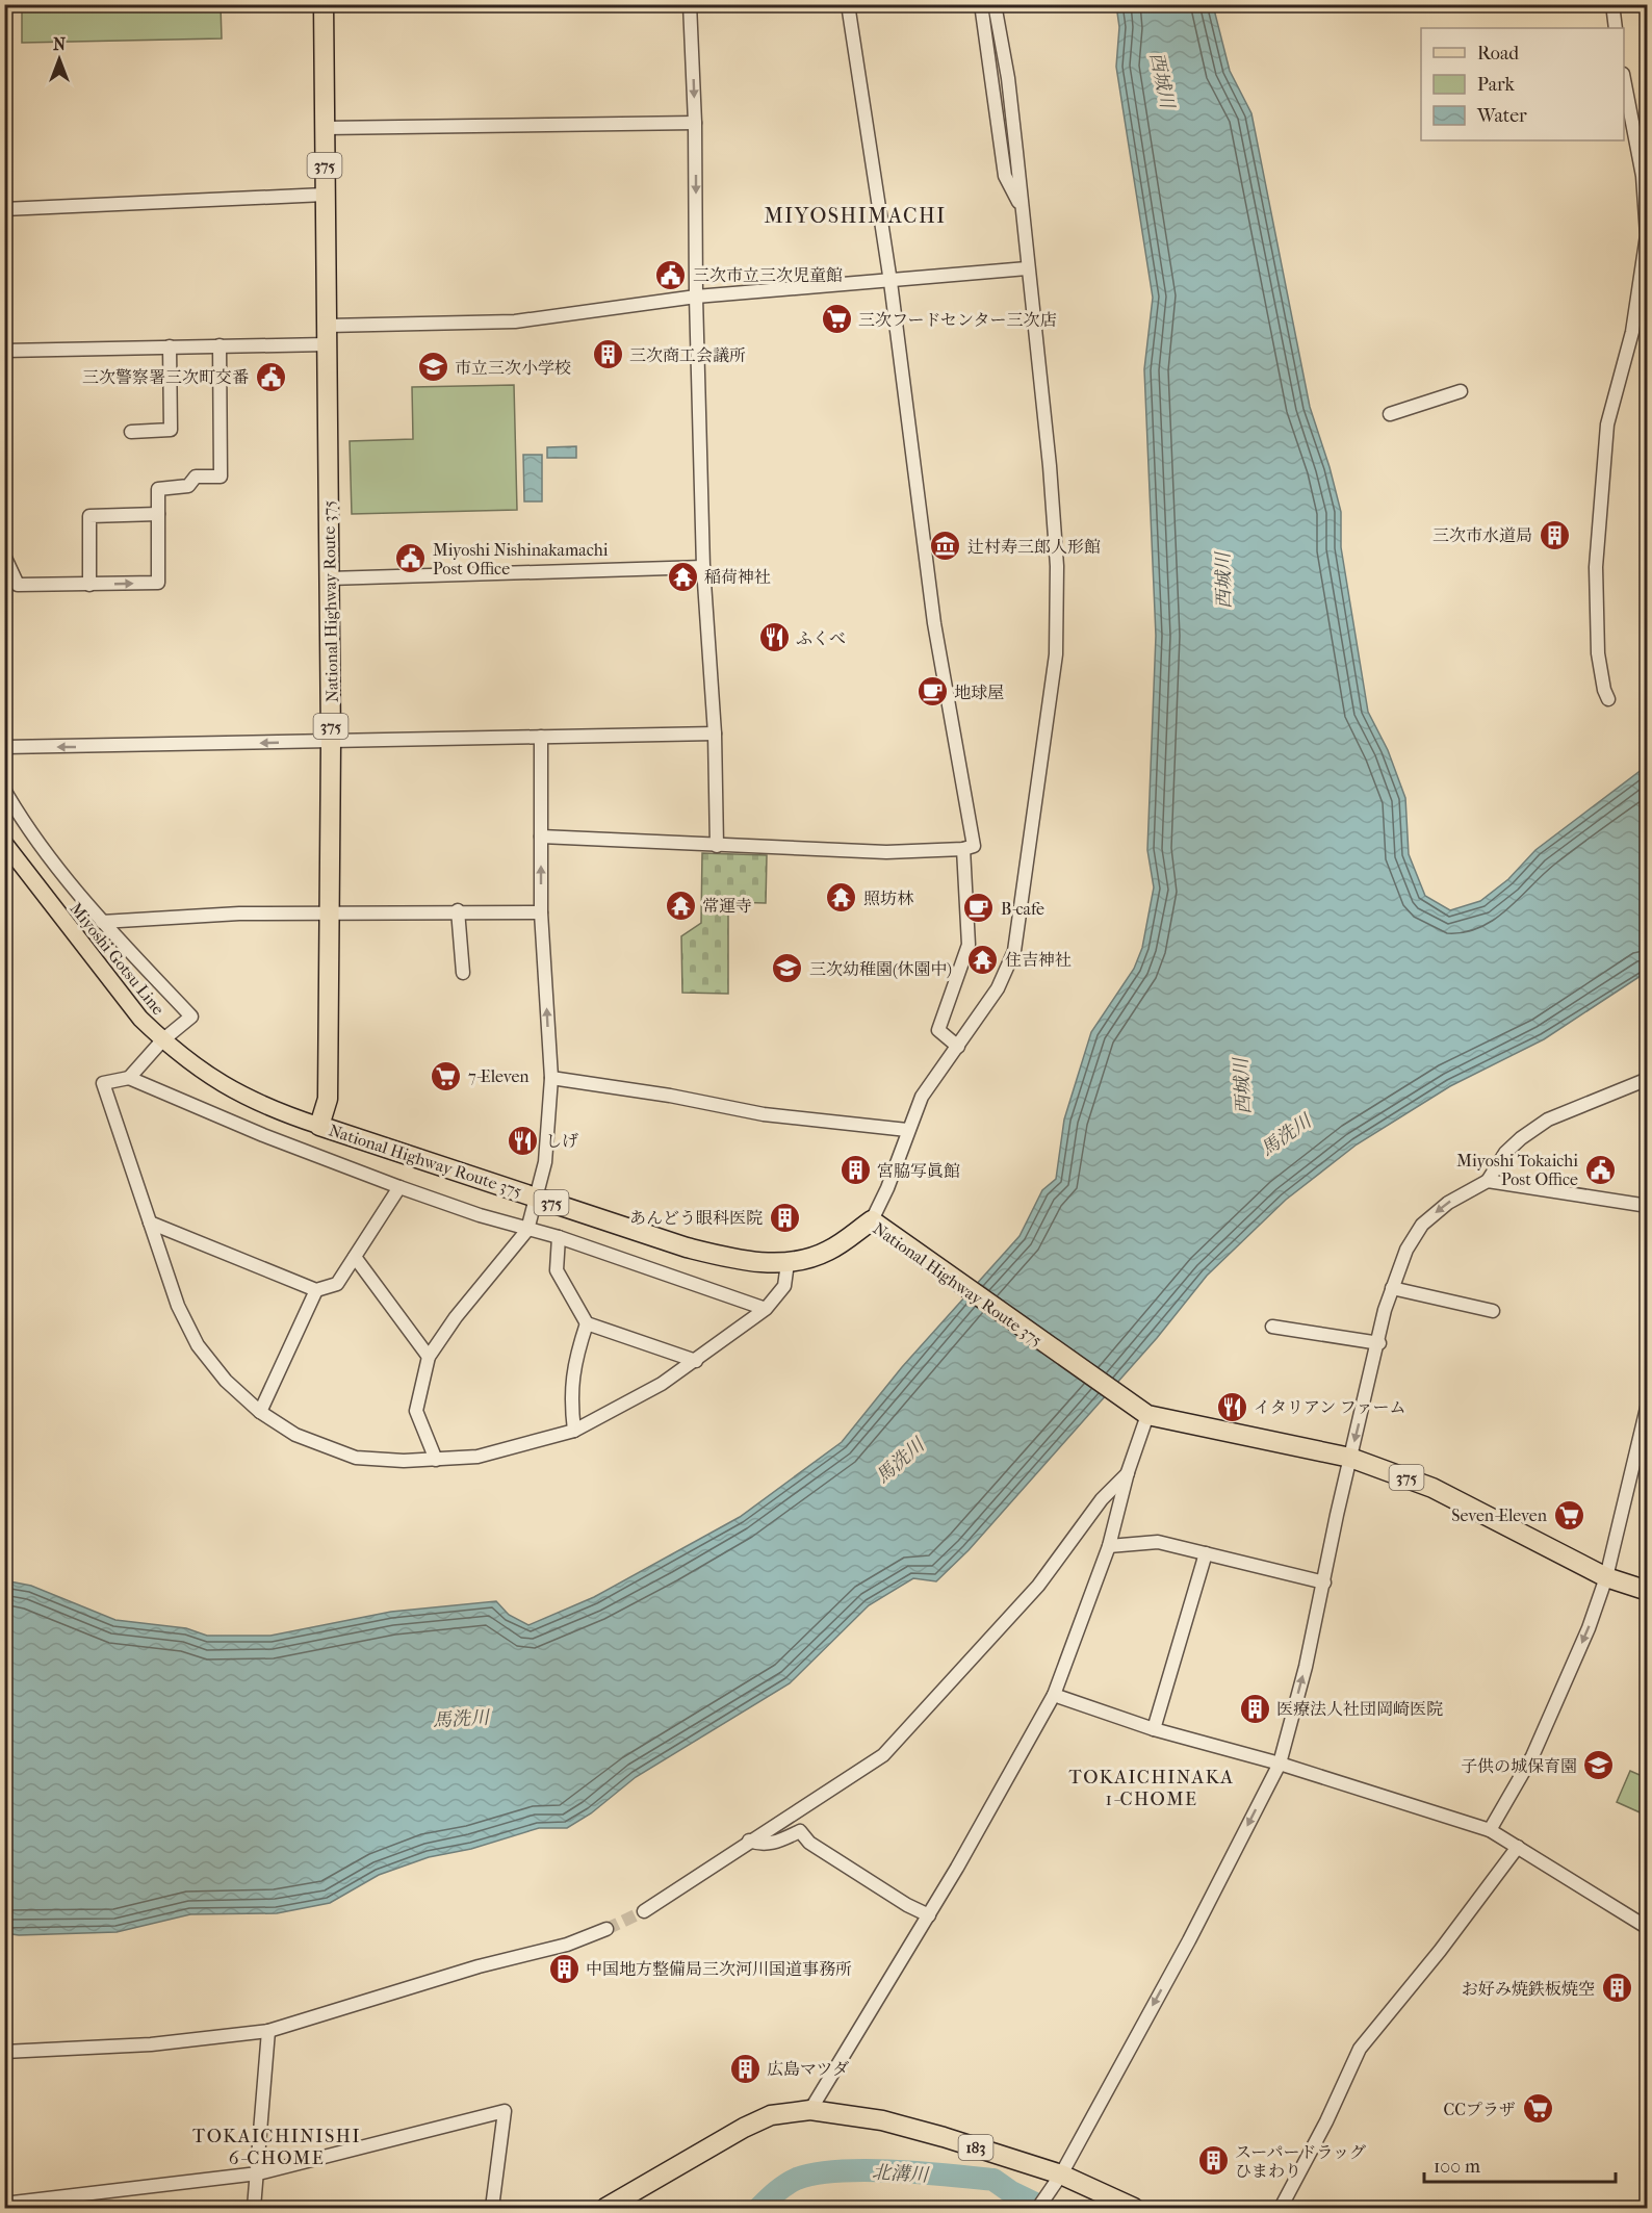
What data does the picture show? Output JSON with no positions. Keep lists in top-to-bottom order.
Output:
{
  "streets": {
    "highway": ["375", "National Highway Route 375", "183"],
    "main road": ["Miyoshi Gotsu Line"]
  },
  "crossings": [
    ["National Highway Route 375", "Miyoshi Gotsu Line"]
  ],
  "districts": ["MIYOSHIMACHI", "TOKAICHINAKA 1-CHOME", "TOKAICHINISHI 6-CHOME"],
  "water": ["西城川", "馬洗川", "北溝川"],
  "places": {
    "public building": [
      "三次市立三次児童館",
      "三次警察署三次町交番",
      "Miyoshi Nishinakamachi Post Office",
      "Miyoshi Tokaichi Post Office"
    ],
    "supermarket": [
      "三次フードセンター三次店",
      "7-Eleven",
      "Seven-Eleven",
      "CCプラザ"
    ],
    "building": [
      "三次商工会議所",
      "三次市水道局",
      "宮脇写眞館",
      "あんどう眼科医院",
      "医療法人社団岡崎医院",
      "中国地方整備局三次河川国道事務所",
      "お好み焼鉄板焼空",
      "広島マツダ",
      "スーパードラッグ ひまわり"
    ],
    "school or university": ["市立三次小学校", "三次幼稚園(休園中)", "子供の城保育園"],
    "museum": ["辻村寿三郎人形館"],
    "temple": [
      "稲荷神社",
      "照坊林",
      "常運寺",
      "住吉神社"
    ],
    "restaurant": ["ふくべ", "しげ", "イタリアン ファーム"],
    "cafe": ["地球屋", "B-cafe"]
  },
  "legend": ["Road", "Park", "Water"],
  "scale_bar": "100 m",
  "north": "top"
}
